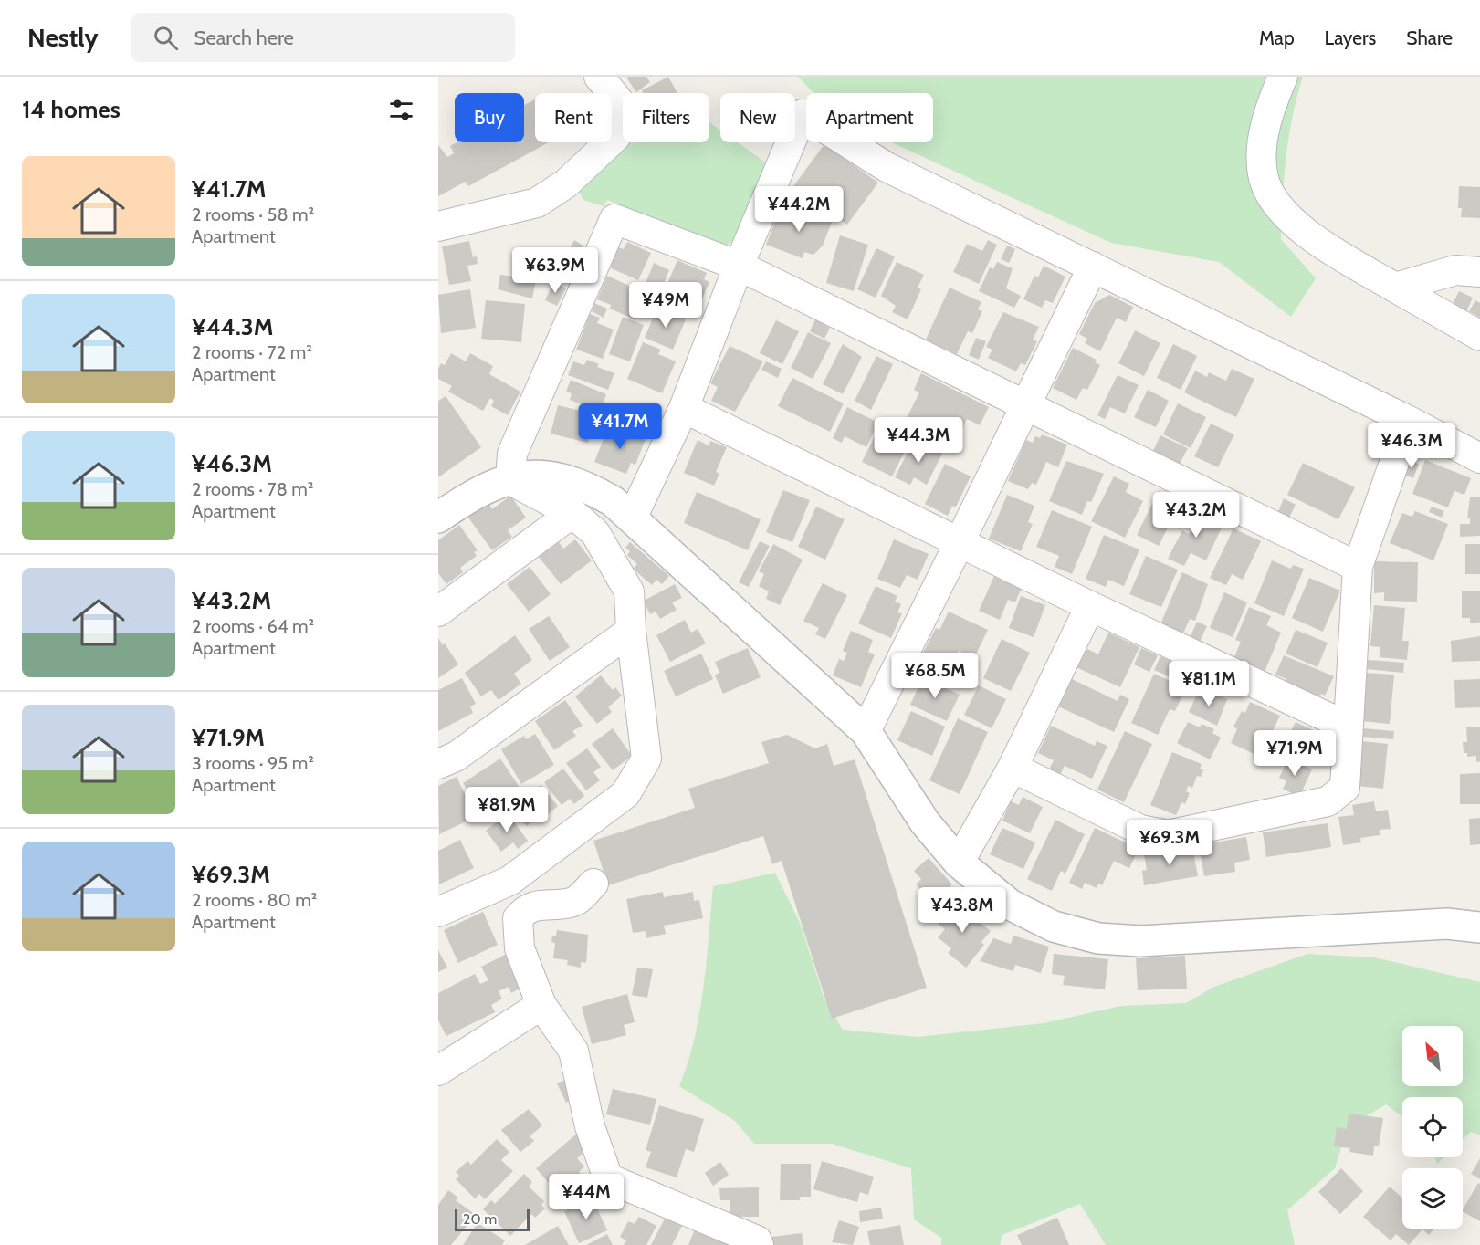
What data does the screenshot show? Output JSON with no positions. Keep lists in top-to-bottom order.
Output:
{
  "scale_bar": "20 m",
  "north": "top left",
  "page": {
    "header": "Nestly",
    "search": "Search here",
    "nav": ["Map", "Layers", "Share"],
    "heading": "14 homes",
    "chip": [
      "Buy",
      "Rent",
      "Filters",
      "New",
      "Apartment"
    ],
    "list": [
      {
        "name": "¥41.7M",
        "note": "2 rooms · 58 m² · Apartment"
      },
      {
        "name": "¥44.3M",
        "note": "2 rooms · 72 m² · Apartment"
      },
      {
        "name": "¥46.3M",
        "note": "2 rooms · 78 m² · Apartment"
      },
      {
        "name": "¥43.2M",
        "note": "2 rooms · 64 m² · Apartment"
      },
      {
        "name": "¥71.9M",
        "note": "3 rooms · 95 m² · Apartment"
      },
      {
        "name": "¥69.3M",
        "note": "2 rooms · 80 m² · Apartment"
      }
    ],
    "price": [
      "¥44.2M",
      "¥63.9M",
      "¥49M",
      "¥41.7M",
      "¥44.3M",
      "¥46.3M",
      "¥43.2M",
      "¥68.5M",
      "¥81.1M",
      "¥71.9M",
      "¥81.9M",
      "¥69.3M",
      "¥43.8M",
      "¥44M"
    ],
    "scale": "20 m"
  }
}
